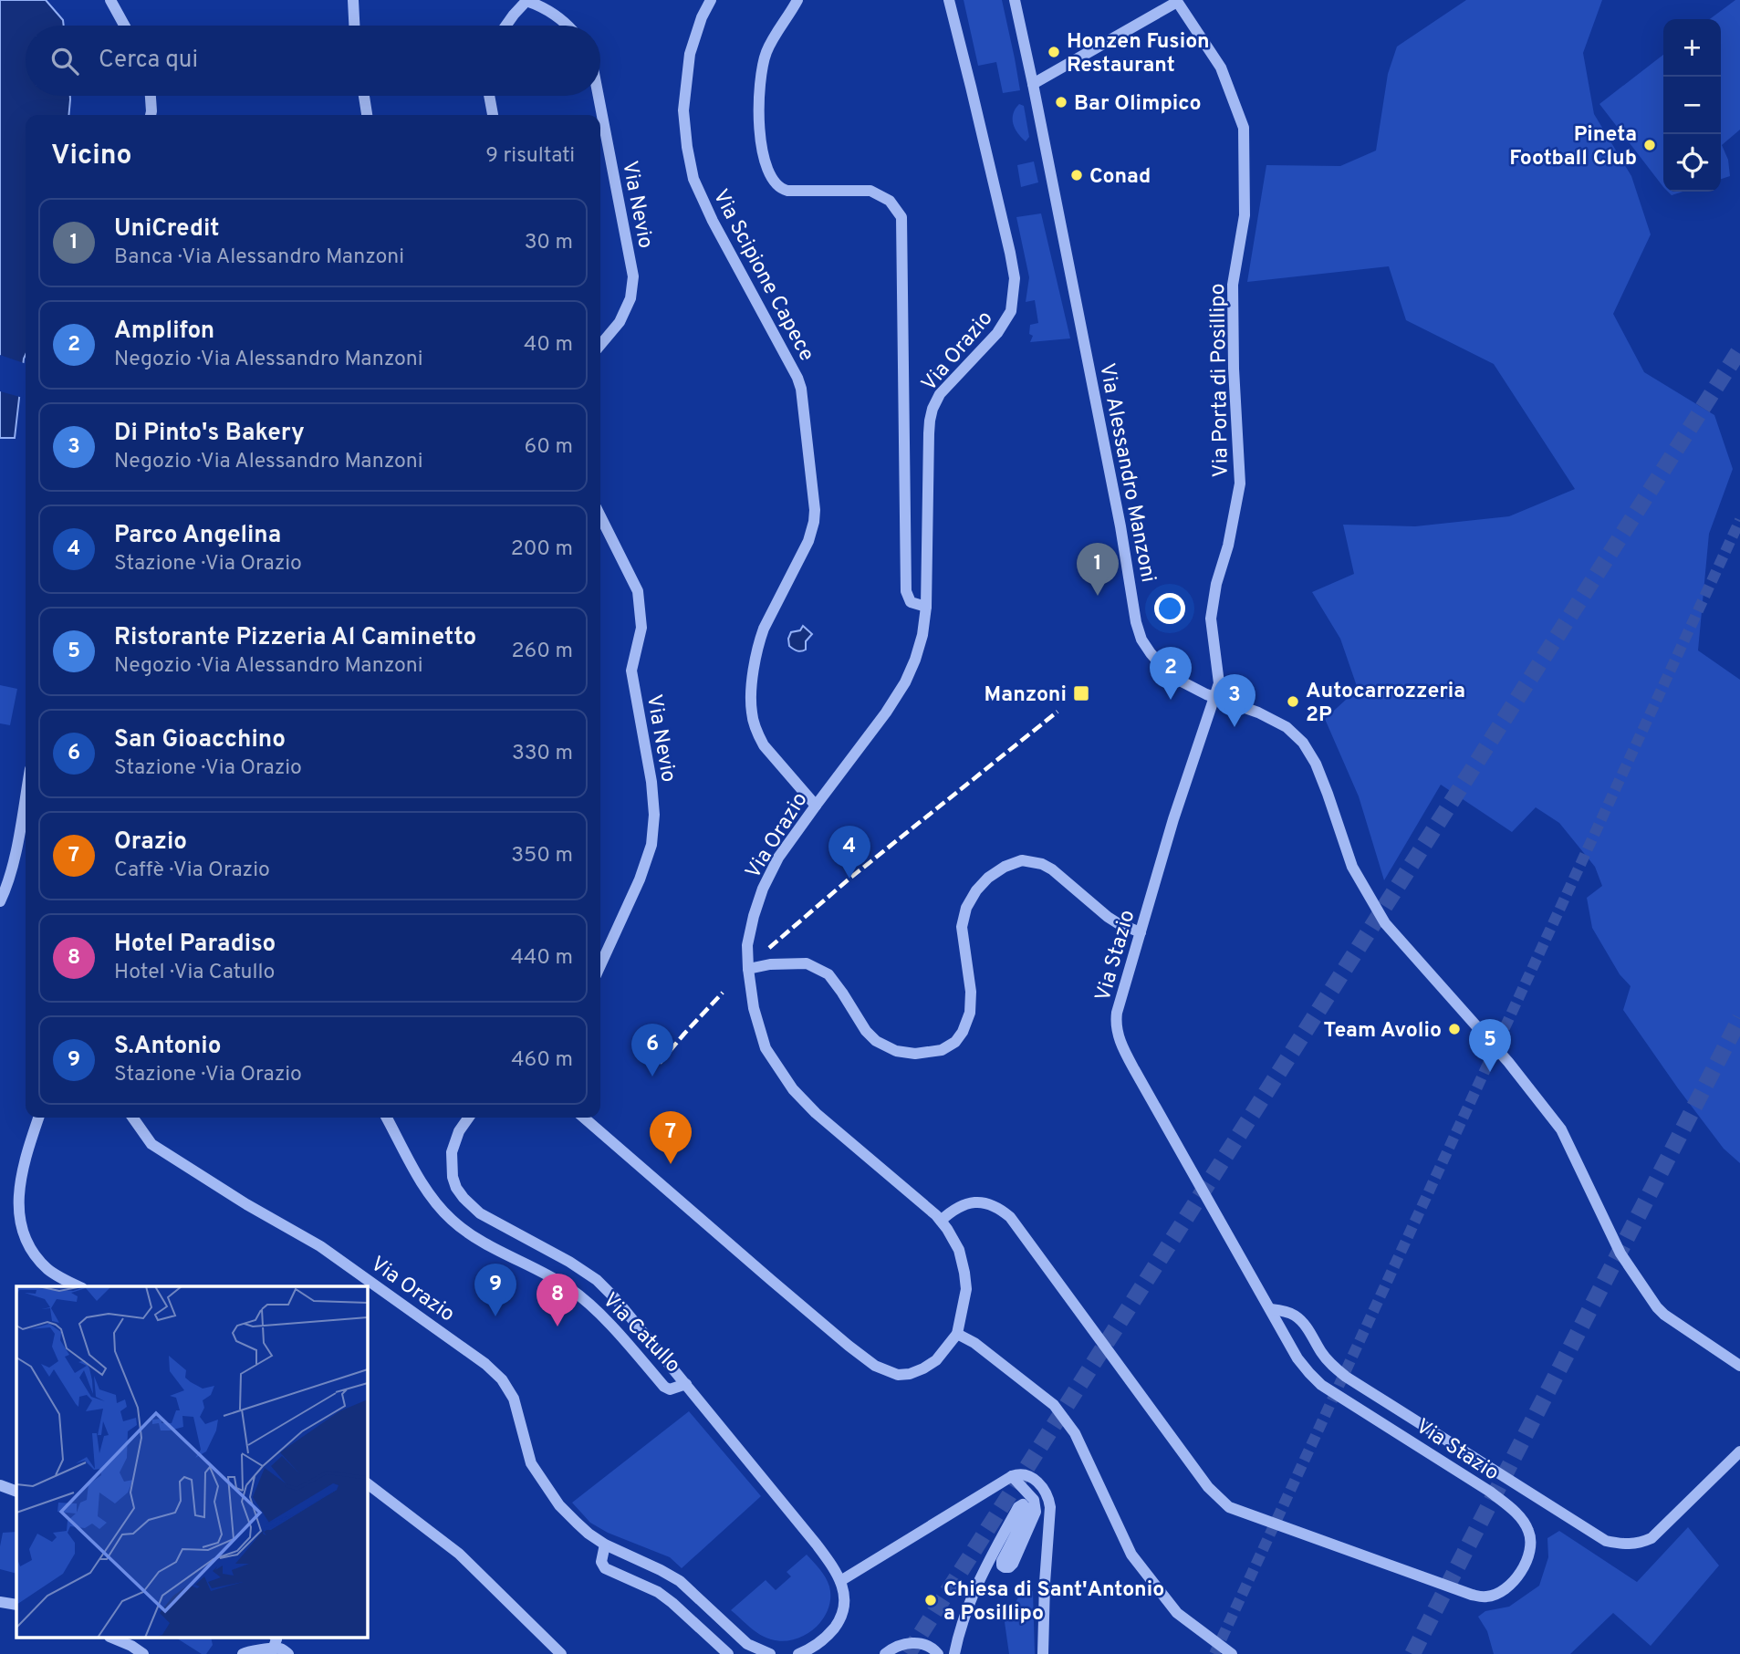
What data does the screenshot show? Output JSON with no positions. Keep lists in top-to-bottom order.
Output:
{
  "streets": {
    "street": [
      "Via Nevio",
      "Via Scipione Capece",
      "Via Orazio",
      "Via Porta di Posillipo",
      "Via Alessandro Manzoni",
      "Via Stazio",
      "Via Catullo"
    ]
  },
  "crossings": [
    ["Via Scipione Capece", "Via Orazio"],
    ["Via Orazio", "Via Stazio"],
    ["Via Porta di Posillipo", "Via Alessandro Manzoni"],
    ["Via Porta di Posillipo", "Via Stazio"],
    ["Via Alessandro Manzoni", "Via Stazio"]
  ],
  "places": {
    "other": [
      "Honzen Fusion Restaurant",
      "Bar Olimpico",
      "Pineta Football Club",
      "Conad",
      "Autocarrozzeria 2P",
      "Team Avolio",
      "Chiesa di Sant'Antonio a Posillipo"
    ],
    "transit": ["Manzoni"]
  },
  "page": {
    "map_buttons": ["+", "−"],
    "search": "Cerca qui",
    "heading": ["Vicino", "9 risultati"],
    "list": [
      {
        "mark": "1",
        "name": "UniCredit",
        "note": "Banca · Via Alessandro Manzoni",
        "value": "30 m"
      },
      {
        "mark": "2",
        "name": "Amplifon",
        "note": "Negozio · Via Alessandro Manzoni",
        "value": "40 m"
      },
      {
        "mark": "3",
        "name": "Di Pinto's Bakery",
        "note": "Negozio · Via Alessandro Manzoni",
        "value": "60 m"
      },
      {
        "mark": "4",
        "name": "Parco Angelina",
        "note": "Stazione · Via Orazio",
        "value": "200 m"
      },
      {
        "mark": "5",
        "name": "Ristorante Pizzeria Al Caminetto",
        "note": "Negozio · Via Alessandro Manzoni",
        "value": "260 m"
      },
      {
        "mark": "6",
        "name": "San Gioacchino",
        "note": "Stazione · Via Orazio",
        "value": "330 m"
      },
      {
        "mark": "7",
        "name": "Orazio",
        "note": "Caffè · Via Orazio",
        "value": "350 m"
      },
      {
        "mark": "8",
        "name": "Hotel Paradiso",
        "note": "Hotel · Via Catullo",
        "value": "440 m"
      },
      {
        "mark": "9",
        "name": "S.Antonio",
        "note": "Stazione · Via Orazio",
        "value": "460 m"
      }
    ],
    "pins": [
      "1",
      "2",
      "3",
      "4",
      "5",
      "6",
      "7",
      "9",
      "8"
    ]
  }
}
